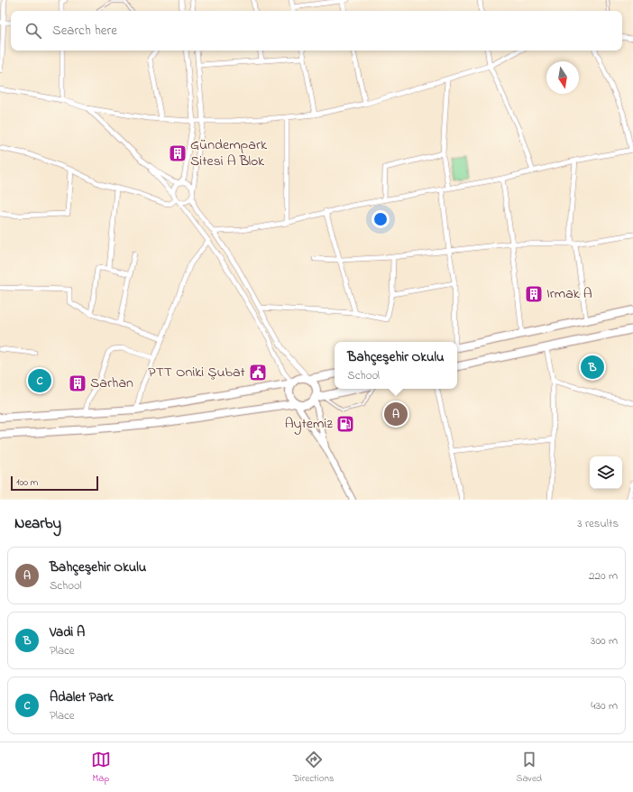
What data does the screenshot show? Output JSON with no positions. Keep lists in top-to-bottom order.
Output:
{
  "places": {
    "building": ["Gündempark Sitesi A Blok", "Irmak A", "Sarhan"],
    "public building": ["PTT Oniki Şubat"],
    "fuel station": ["Aytemiz"]
  },
  "scale_bar": "100 m",
  "north": "bottom",
  "page": {
    "search": "Search here",
    "popup": ["Bahçeşehir Okulu", "School"],
    "pins": ["B", "C", "A"],
    "scale": "100 m",
    "heading": ["Nearby", "3 results"],
    "list": [
      {
        "mark": "A",
        "name": "Bahçeşehir Okulu",
        "note": "School",
        "value": "220 m"
      },
      {
        "mark": "B",
        "name": "Vadi A",
        "note": "Place",
        "value": "300 m"
      },
      {
        "mark": "C",
        "name": "Adalet Park",
        "note": "Place",
        "value": "430 m"
      }
    ],
    "nav": ["Map", "Directions", "Saved"]
  }
}
